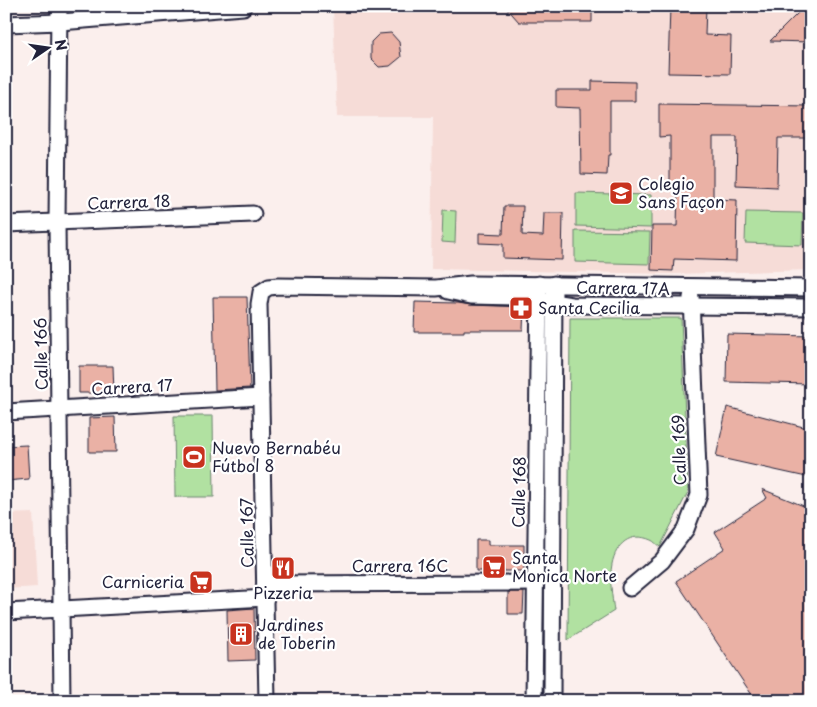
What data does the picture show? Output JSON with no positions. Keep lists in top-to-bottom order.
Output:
{
  "streets": {
    "street": [
      "Carrera 18",
      "Carrera 17A",
      "Calle 166",
      "Carrera 17",
      "Calle 169",
      "Calle 168",
      "Calle 167",
      "Carrera 16C"
    ]
  },
  "crossings": [
    ["Carrera 18", "Calle 166"],
    ["Carrera 17A", "Calle 169"],
    ["Carrera 17A", "Calle 168"],
    ["Carrera 17A", "Calle 167"],
    ["Calle 166", "Carrera 17"],
    ["Calle 166", "Carrera 16C"],
    ["Carrera 17", "Calle 167"],
    ["Calle 168", "Carrera 16C"],
    ["Calle 167", "Carrera 16C"]
  ],
  "places": {
    "school or university": ["Colegio Sans Façon"],
    "pharmacy": ["Santa Cecilia"],
    "sports": ["Nuevo Bernabéu Fútbol 8"],
    "supermarket": ["Santa Monica Norte", "Carniceria"],
    "restaurant": ["Pizzeria"],
    "building": ["Jardines de Toberin"]
  },
  "north": "right"
}
